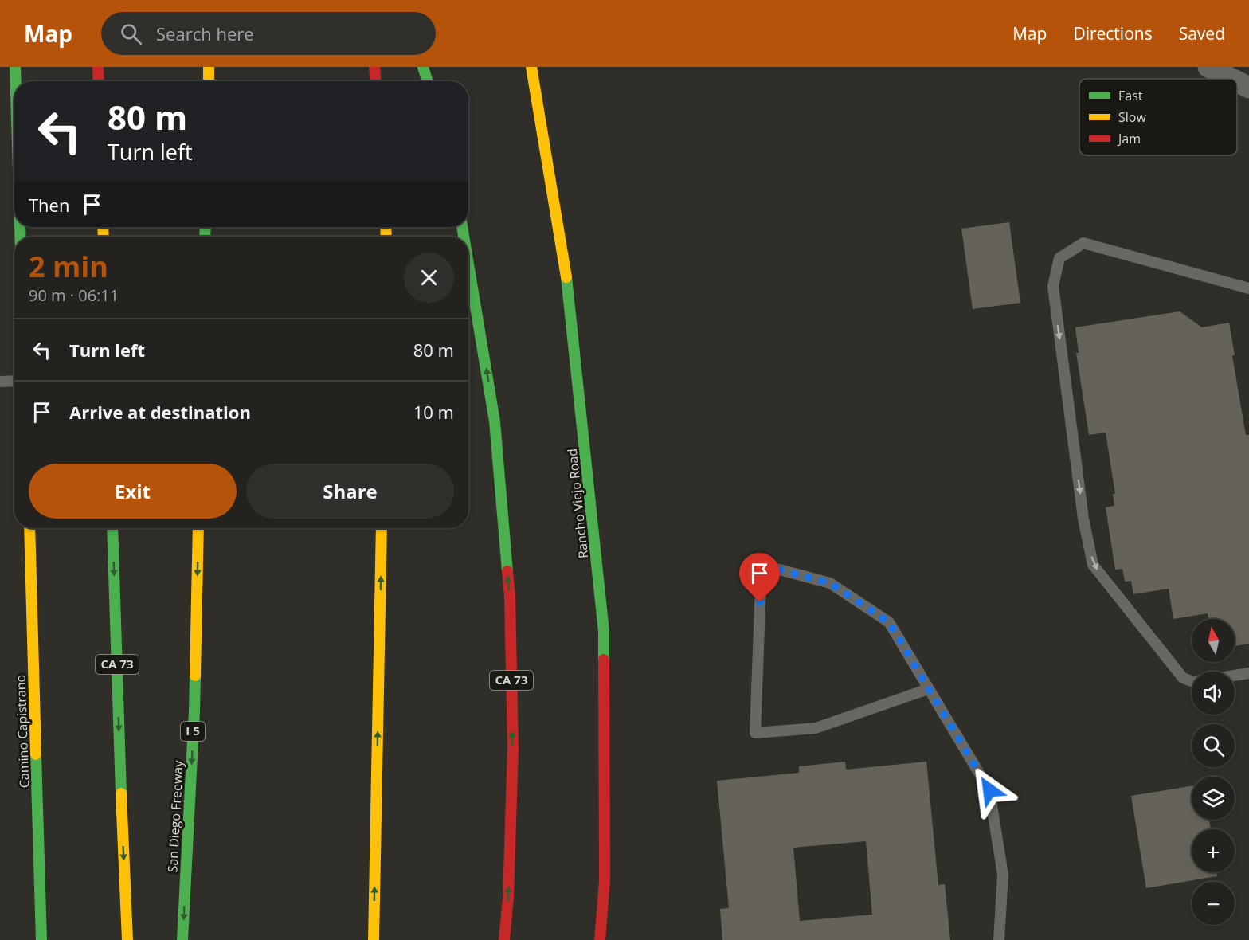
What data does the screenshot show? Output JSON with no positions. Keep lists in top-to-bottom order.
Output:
{
  "streets": {
    "main road": [
      "Rancho Viejo Road",
      "CA 73",
      "Camino Capistrano",
      "I 5",
      "San Diego Freeway"
    ]
  },
  "legend": ["Fast", "Slow", "Jam"],
  "north": "top",
  "page": {
    "header": "Map",
    "search": "Search here",
    "nav": ["Map", "Directions", "Saved"],
    "turn": ["80 m", "Turn left"],
    "then": "Then",
    "heading": ["2 min", "90 m · 06:11"],
    "list": [
      {
        "name": "Turn left",
        "value": "80 m"
      },
      {
        "name": "Arrive at destination",
        "value": "10 m"
      }
    ],
    "buttons": ["Exit", "Share"],
    "map_buttons": ["+", "−"]
  }
}
